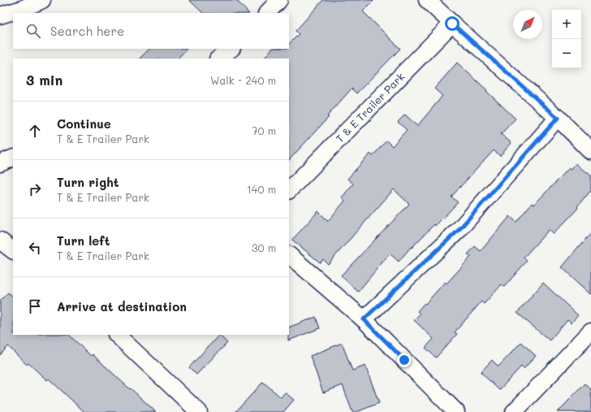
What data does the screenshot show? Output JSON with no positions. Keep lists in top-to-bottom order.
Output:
{
  "streets": {
    "street": ["T & E Trailer Park"]
  },
  "north": "top right",
  "page": {
    "map_buttons": ["+", "−"],
    "search": "Search here",
    "heading": ["3 min", "Walk · 240 m"],
    "list": [
      ["Continue", "T & E Trailer Park", "70 m"],
      ["Turn right", "T & E Trailer Park", "140 m"],
      ["Turn left", "T & E Trailer Park", "30 m"],
      "Arrive at destination"
    ]
  }
}
